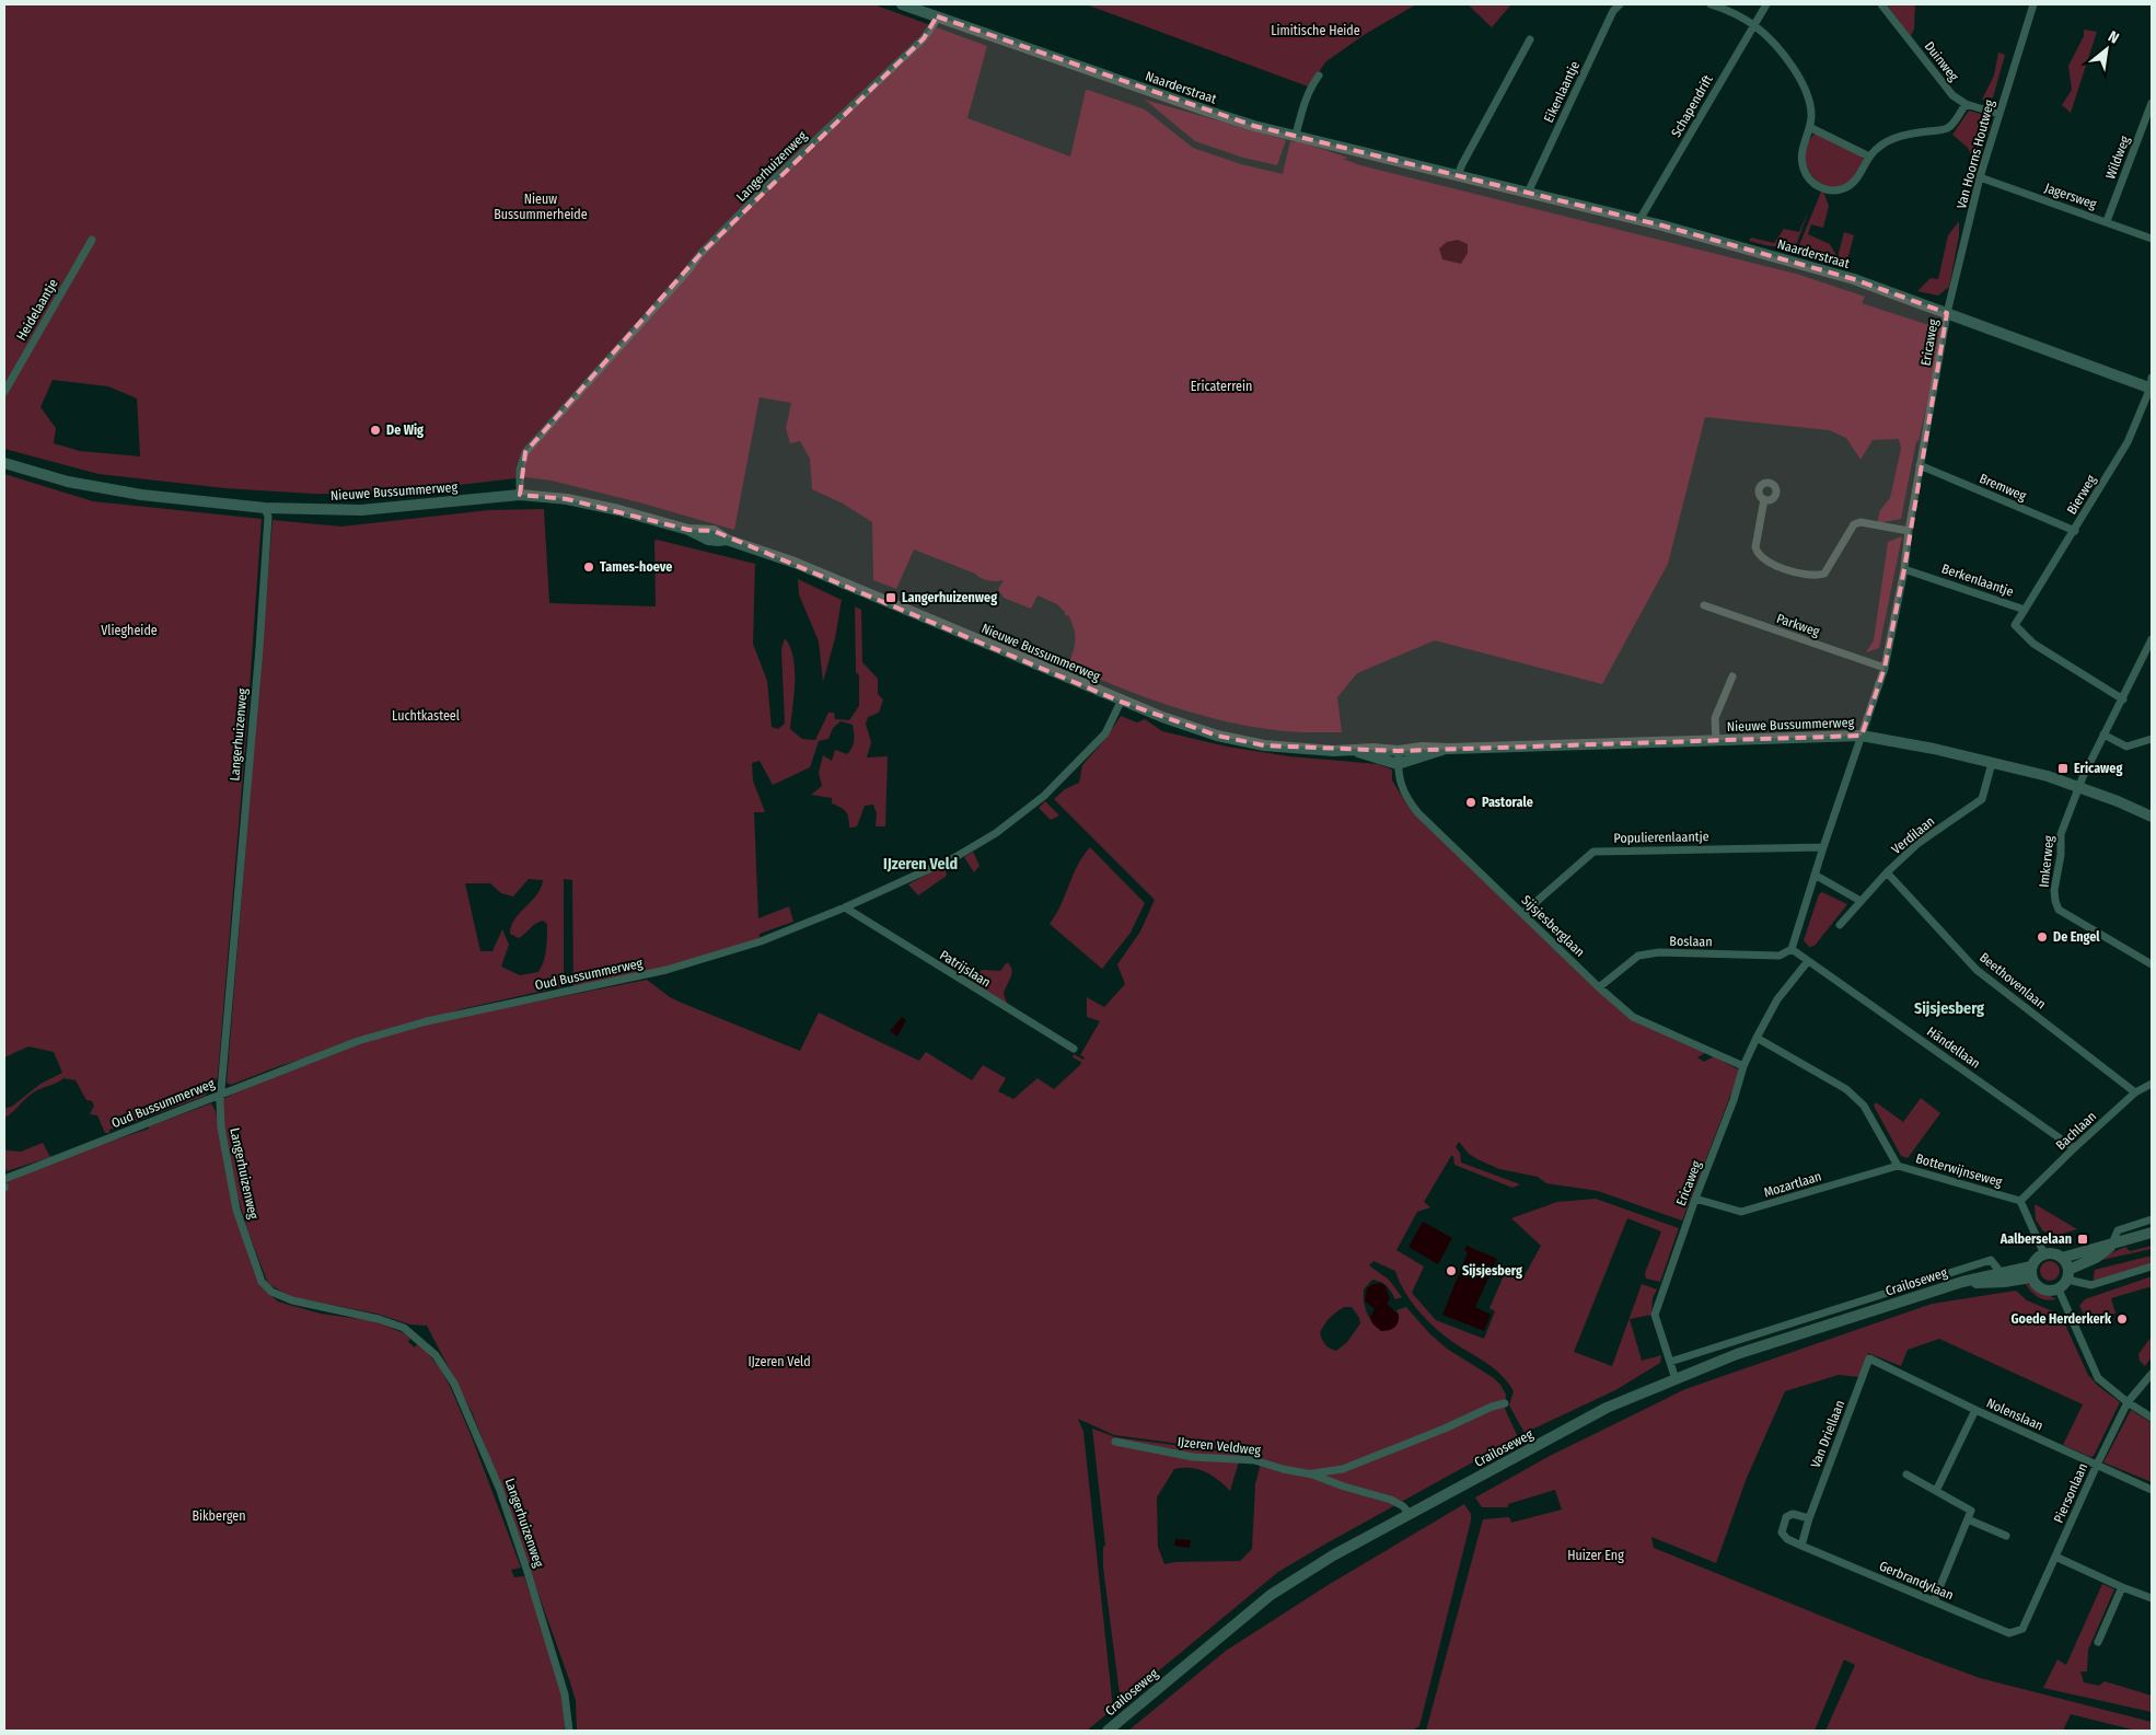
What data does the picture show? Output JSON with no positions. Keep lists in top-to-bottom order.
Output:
{
  "streets": {
    "main road": ["Naarderstraat", "Nieuwe Bussummerweg", "Crailoseweg"],
    "street": [
      "Duinweg",
      "Eikenlaantje",
      "Schapendrift",
      "Van Hoorns Houtweg",
      "Wildweg",
      "Langerhuizenweg",
      "Jagersweg",
      "Heidelaantje",
      "Ericaweg",
      "Bremweg",
      "Bierweg",
      "Berkenlaantje",
      "Parkweg",
      "Verdilaan",
      "Populierenlaantje",
      "Imkerweg",
      "Sijsjesberglaan",
      "Boslaan",
      "Patrijslaan",
      "Oud Bussummerweg",
      "Beethovenlaan",
      "Händellaan",
      "Bachlaan",
      "Botterwijnseweg",
      "Mozartlaan",
      "Nolenslaan",
      "Van Driellaan",
      "IJzeren Veldweg",
      "Piersonlaan",
      "Gerbrandylaan"
    ]
  },
  "crossings": [
    ["Duinweg", "Van Hoorns Houtweg"],
    ["Naarderstraat", "Eikenlaantje"],
    ["Naarderstraat", "Schapendrift"],
    ["Naarderstraat", "Van Hoorns Houtweg"],
    ["Naarderstraat", "Langerhuizenweg"],
    ["Naarderstraat", "Ericaweg"],
    ["Naarderstraat", "Bierweg"],
    ["Van Hoorns Houtweg", "Jagersweg"],
    ["Van Hoorns Houtweg", "Ericaweg"],
    ["Wildweg", "Jagersweg"],
    ["Langerhuizenweg", "Nieuwe Bussummerweg"],
    ["Langerhuizenweg", "Oud Bussummerweg"],
    ["Ericaweg", "Bremweg"],
    ["Ericaweg", "Nieuwe Bussummerweg"],
    ["Ericaweg", "Berkenlaantje"],
    ["Ericaweg", "Parkweg"],
    ["Ericaweg", "Populierenlaantje"],
    ["Ericaweg", "Sijsjesberglaan"],
    ["Ericaweg", "Boslaan"],
    ["Ericaweg", "Händellaan"],
    ["Ericaweg", "Botterwijnseweg"],
    ["Ericaweg", "Mozartlaan"],
    ["Ericaweg", "Crailoseweg"],
    ["Bremweg", "Bierweg"],
    ["Nieuwe Bussummerweg", "Verdilaan"],
    ["Nieuwe Bussummerweg", "Imkerweg"],
    ["Nieuwe Bussummerweg", "Sijsjesberglaan"],
    ["Nieuwe Bussummerweg", "Oud Bussummerweg"],
    ["Bierweg", "Berkenlaantje"],
    ["Berkenlaantje", "Imkerweg"],
    ["Verdilaan", "Beethovenlaan"],
    ["Populierenlaantje", "Sijsjesberglaan"],
    ["Sijsjesberglaan", "Boslaan"],
    ["Boslaan", "Händellaan"],
    ["Patrijslaan", "Oud Bussummerweg"],
    ["Beethovenlaan", "Bachlaan"],
    ["Händellaan", "Bachlaan"],
    ["Bachlaan", "Botterwijnseweg"],
    ["Botterwijnseweg", "Mozartlaan"],
    ["Crailoseweg", "IJzeren Veldweg"],
    ["Nolenslaan", "Van Driellaan"],
    ["Nolenslaan", "Piersonlaan"],
    ["Van Driellaan", "Gerbrandylaan"],
    ["Piersonlaan", "Gerbrandylaan"]
  ],
  "districts": ["IJzeren Veld", "Sijsjesberg"],
  "parks": [
    "Limitische Heide",
    "Nieuw Bussummerheide",
    "Ericaterrein",
    "Vliegheide",
    "Luchtkasteel",
    "IJzeren Veld",
    "Bikbergen",
    "Huizer Eng"
  ],
  "places": {
    "other": [
      "De Wig",
      "Tames-hoeve",
      "Pastorale",
      "De Engel",
      "Sijsjesberg",
      "Goede Herderkerk"
    ],
    "transit": ["Langerhuizenweg", "Ericaweg", "Aalberselaan"]
  },
  "north": "top right"
}
